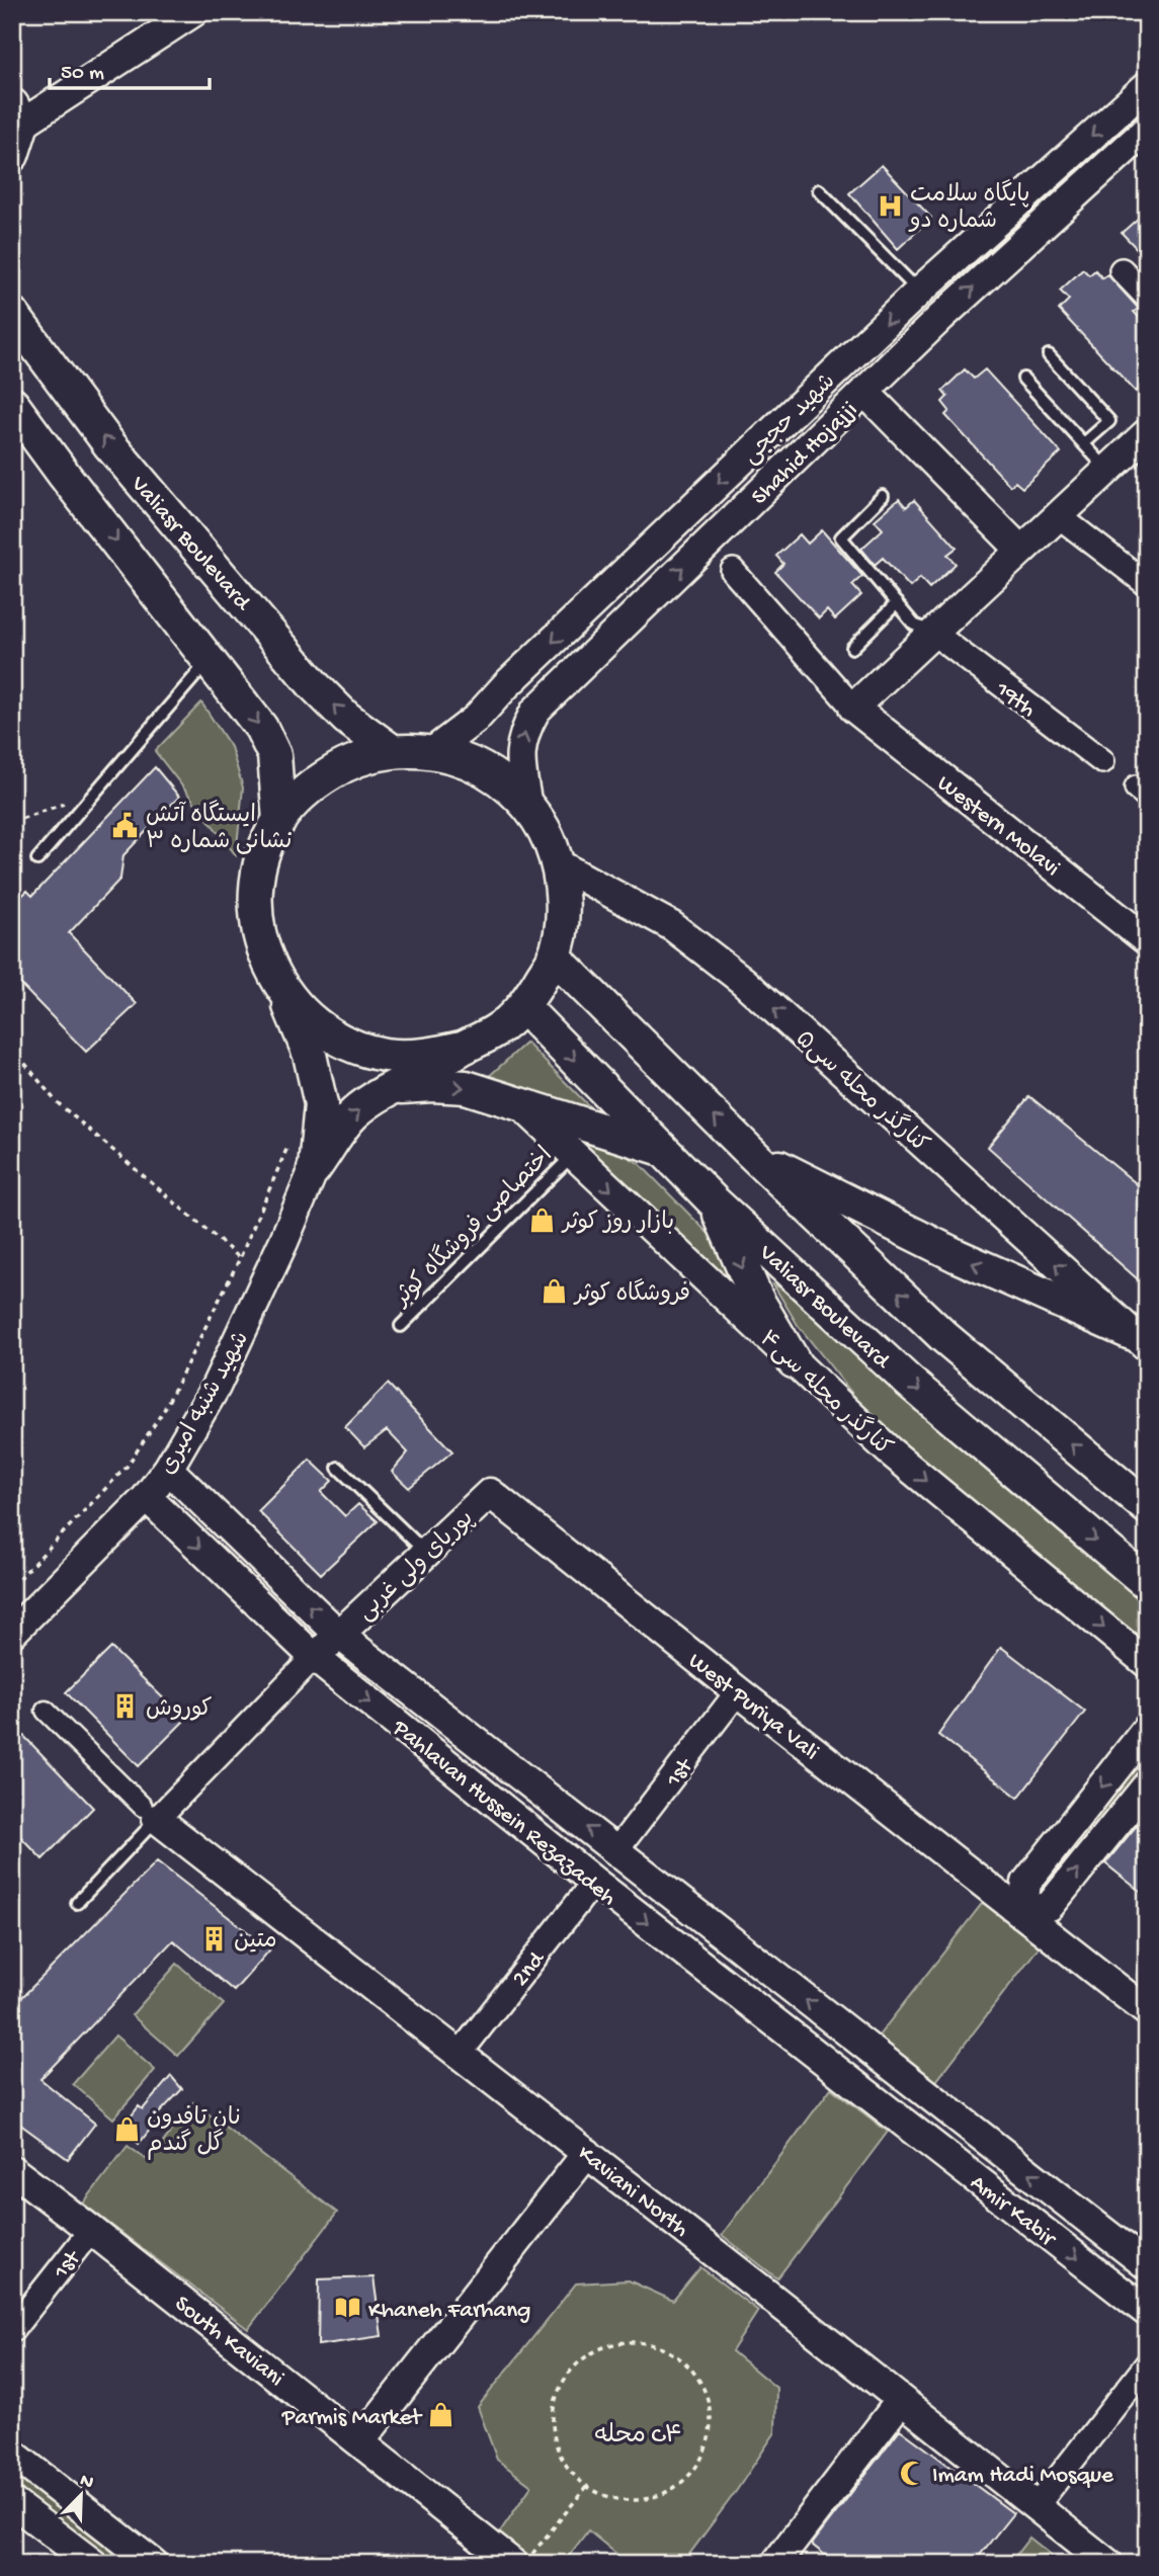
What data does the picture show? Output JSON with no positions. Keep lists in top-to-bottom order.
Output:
{
  "streets": {
    "main road": ["Valiasr Boulevard"],
    "street": [
      "شهید حججی",
      "Shahid Hojajji",
      "19th",
      "Western Molavi",
      "کنارگذر محله سی۵",
      "کنارگذر محله سی۴",
      "شهید شنبه امیری",
      "پوریای ولی غربی",
      "West Puriya Vali",
      "1st",
      "Pahlavan Hussein Rezazadeh",
      "2nd",
      "Kaviani North",
      "Amir Kabir",
      "South Kaviani"
    ],
    "lane": ["اختصاصی فروشگاه کوثر"]
  },
  "crossings": [
    ["اختصاصی فروشگاه کوثر", "کنارگذر محله سی۴"],
    ["شهید شنبه امیری", "Pahlavan Hussein Rezazadeh"],
    ["پوریای ولی غربی", "West Puriya Vali"],
    ["پوریای ولی غربی", "Pahlavan Hussein Rezazadeh"],
    ["West Puriya Vali", "1st"],
    ["1st", "Pahlavan Hussein Rezazadeh"],
    ["1st", "South Kaviani"],
    ["Pahlavan Hussein Rezazadeh", "2nd"],
    ["Pahlavan Hussein Rezazadeh", "Amir Kabir"],
    ["2nd", "Kaviani North"]
  ],
  "one_way": ["شهید حججی", "کنارگذر محله سی۵", "کنارگذر محله سی۴"],
  "districts": ["محله C۴"],
  "places": {
    "hospital": ["پایگاه سلامت شماره دو"],
    "public building": ["ایستگاه آتش نشانی شماره ۳"],
    "shop": [
      "بازار روز کوثر",
      "فروشگاه کوثر",
      "نان تافدون گل گندم",
      "Parmis Market"
    ],
    "building": ["کوروش", "متین"],
    "library": ["Khaneh Farhang"],
    "mosque": ["Imam Hadi Mosque"]
  },
  "scale_bar": "50 m",
  "north": "top right"
}
